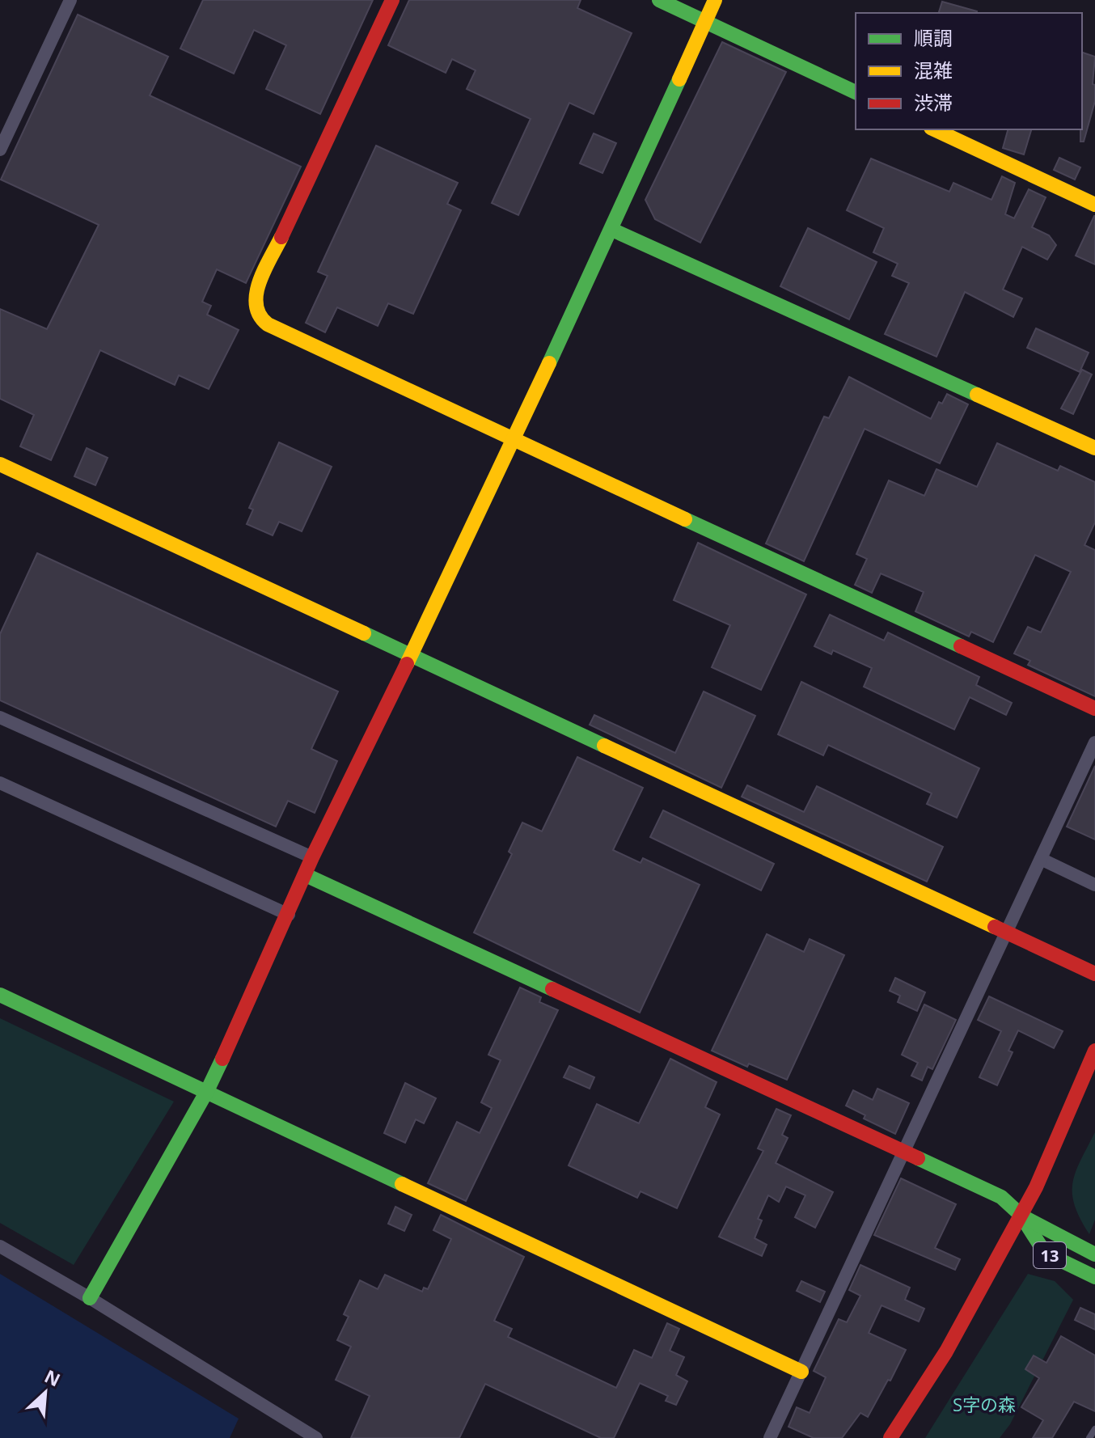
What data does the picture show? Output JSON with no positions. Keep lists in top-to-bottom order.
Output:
{
  "streets": {
    "street": ["13"]
  },
  "parks": ["S字の森"],
  "legend": ["順調", "混雑", "渋滞"],
  "north": "top right"
}
